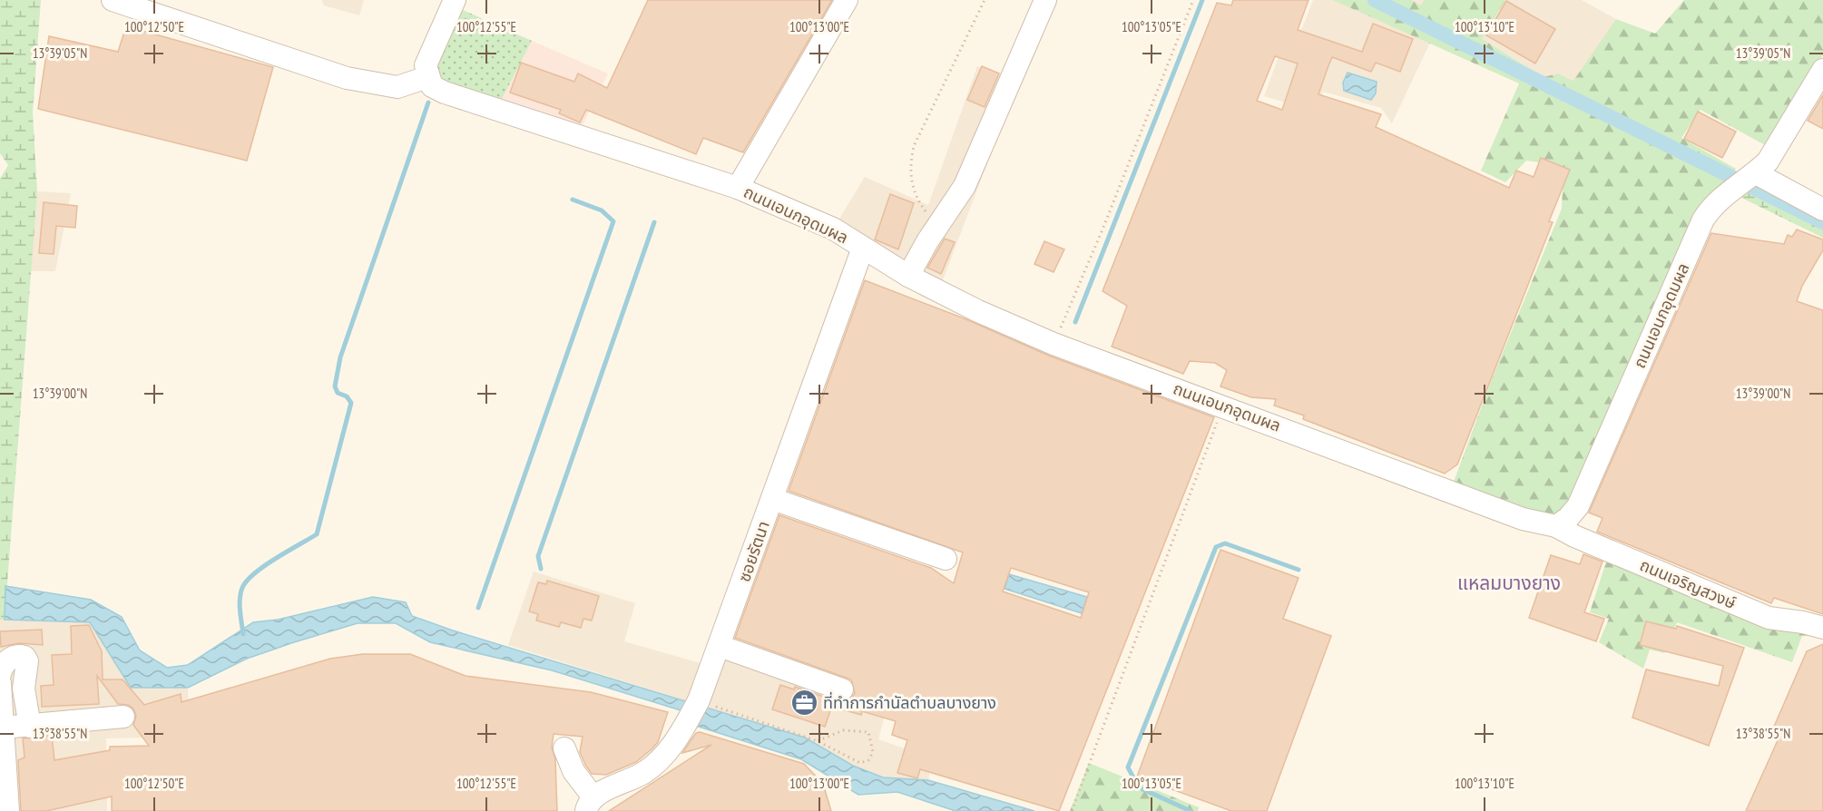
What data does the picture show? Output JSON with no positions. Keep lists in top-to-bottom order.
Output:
{
  "streets": {
    "street": ["ถนนเอนกอุดมผล", "ซอยรัตนา", "ถนนเจริญสวงษ์"]
  },
  "crossings": [
    ["ถนนเอนกอุดมผล", "ซอยรัตนา"],
    ["ถนนเอนกอุดมผล", "ถนนเจริญสวงษ์"]
  ],
  "districts": ["แหลมบางยาง"],
  "places": {
    "office": ["ที่ทำการกำนัลตำบลบางยาง"]
  },
  "coordinates": [
    "100°12'50\"E",
    "100°12'55\"E",
    "100°13'00\"E",
    "100°13'05\"E",
    "100°13'10\"E",
    "13°39'05\"N",
    "13°39'00\"N",
    "13°38'55\"N"
  ]
}
